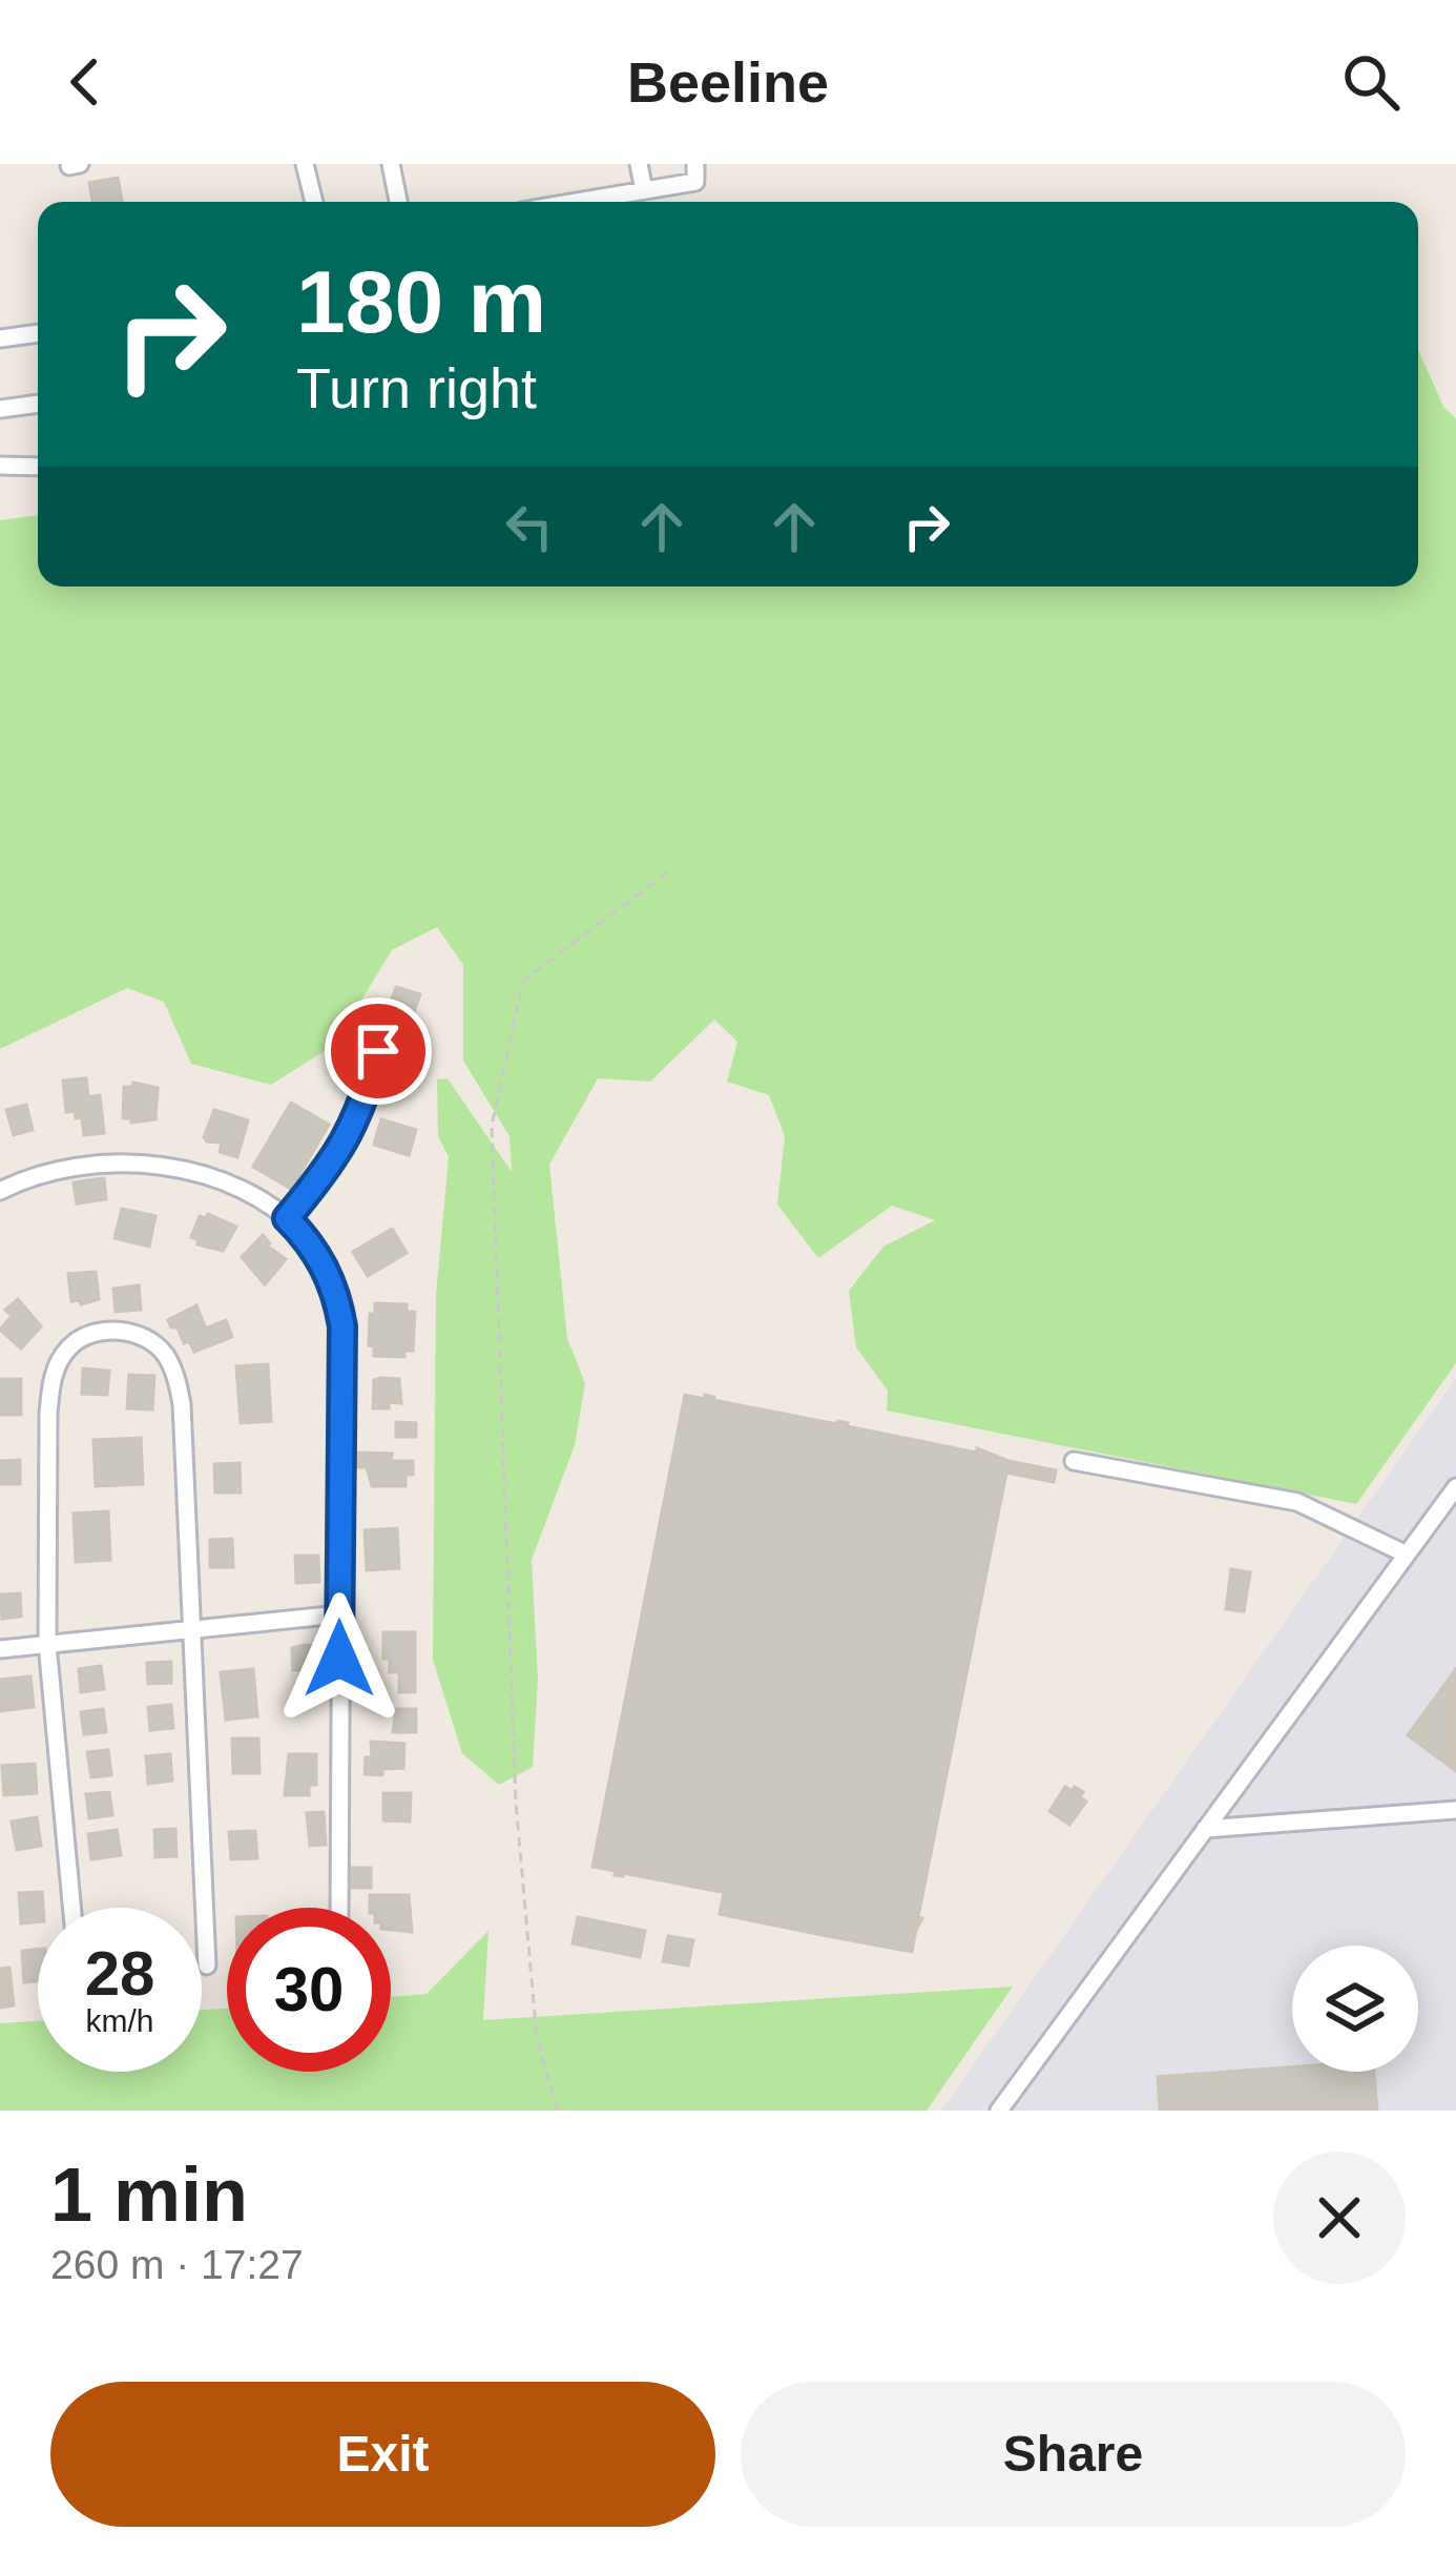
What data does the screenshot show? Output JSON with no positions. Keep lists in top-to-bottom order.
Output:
{
  "page": {
    "header": "Beeline",
    "turn": ["180 m", "Turn right"],
    "speed": "28 km/h",
    "limit": "30",
    "heading": ["1 min", "260 m · 17:27"],
    "buttons": ["Exit", "Share"]
  }
}
